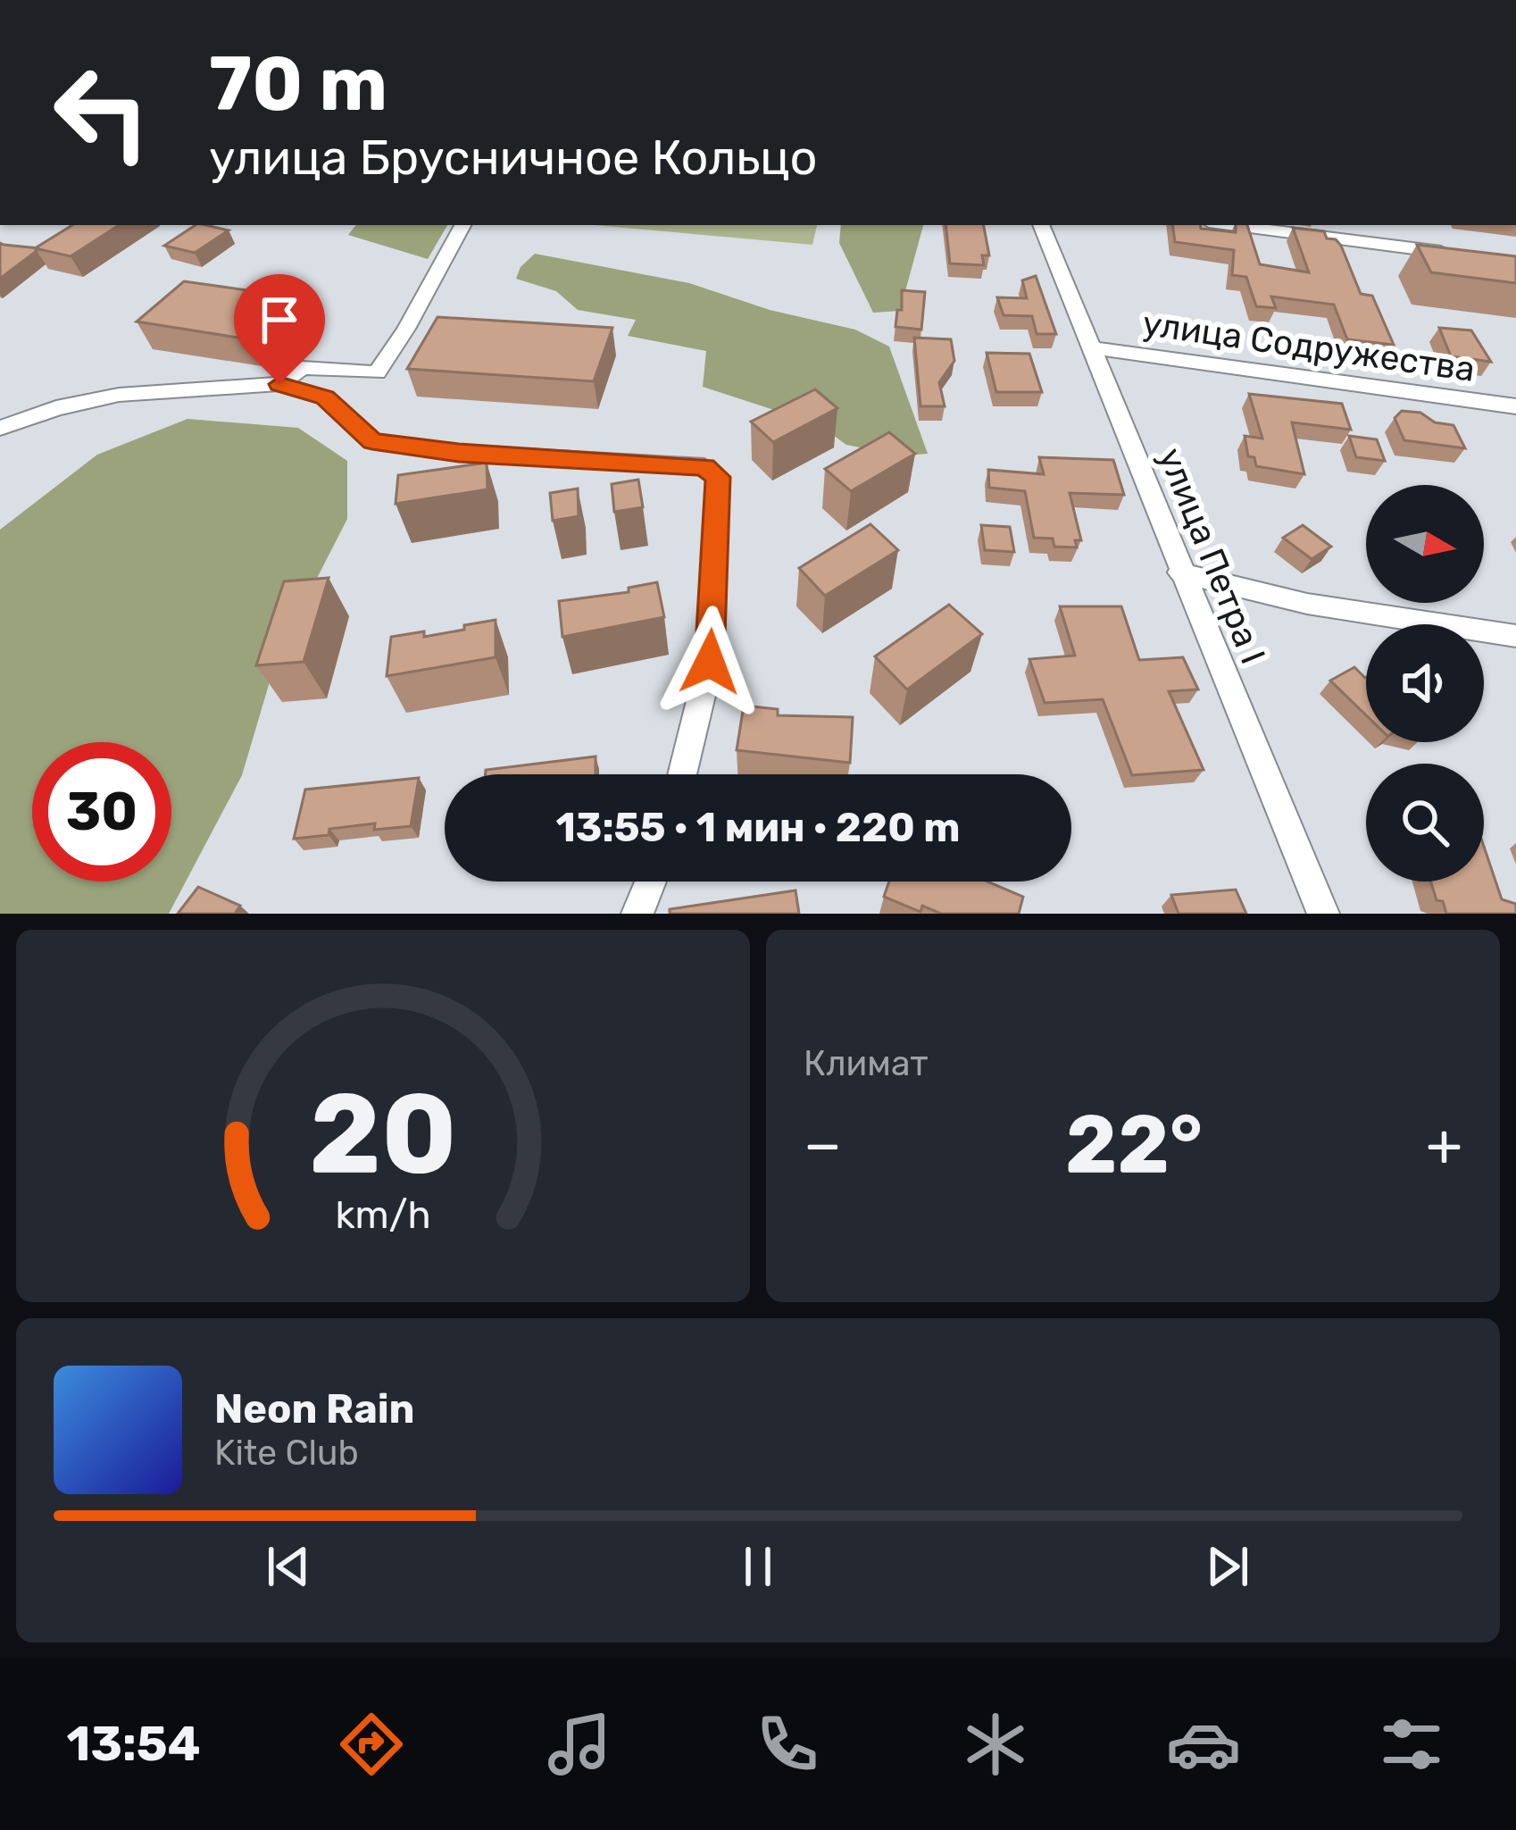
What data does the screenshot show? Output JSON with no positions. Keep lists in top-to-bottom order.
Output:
{
  "streets": {
    "street": ["улица Содружества", "улица Петра I"]
  },
  "crossings": [
    ["улица Содружества", "улица Петра I"]
  ],
  "north": "right",
  "page": {
    "turn": ["70 m", "улица Брусничное Кольцо"],
    "limit": "30",
    "trip": "13:55 · 1 мин · 220 m",
    "tile": "Климат",
    "heat": ["−", "22°", "+"],
    "song": ["Neon Rain", "Kite Club"],
    "tabs": "13:54",
    "gauge": ["20", "km/h"]
  }
}
